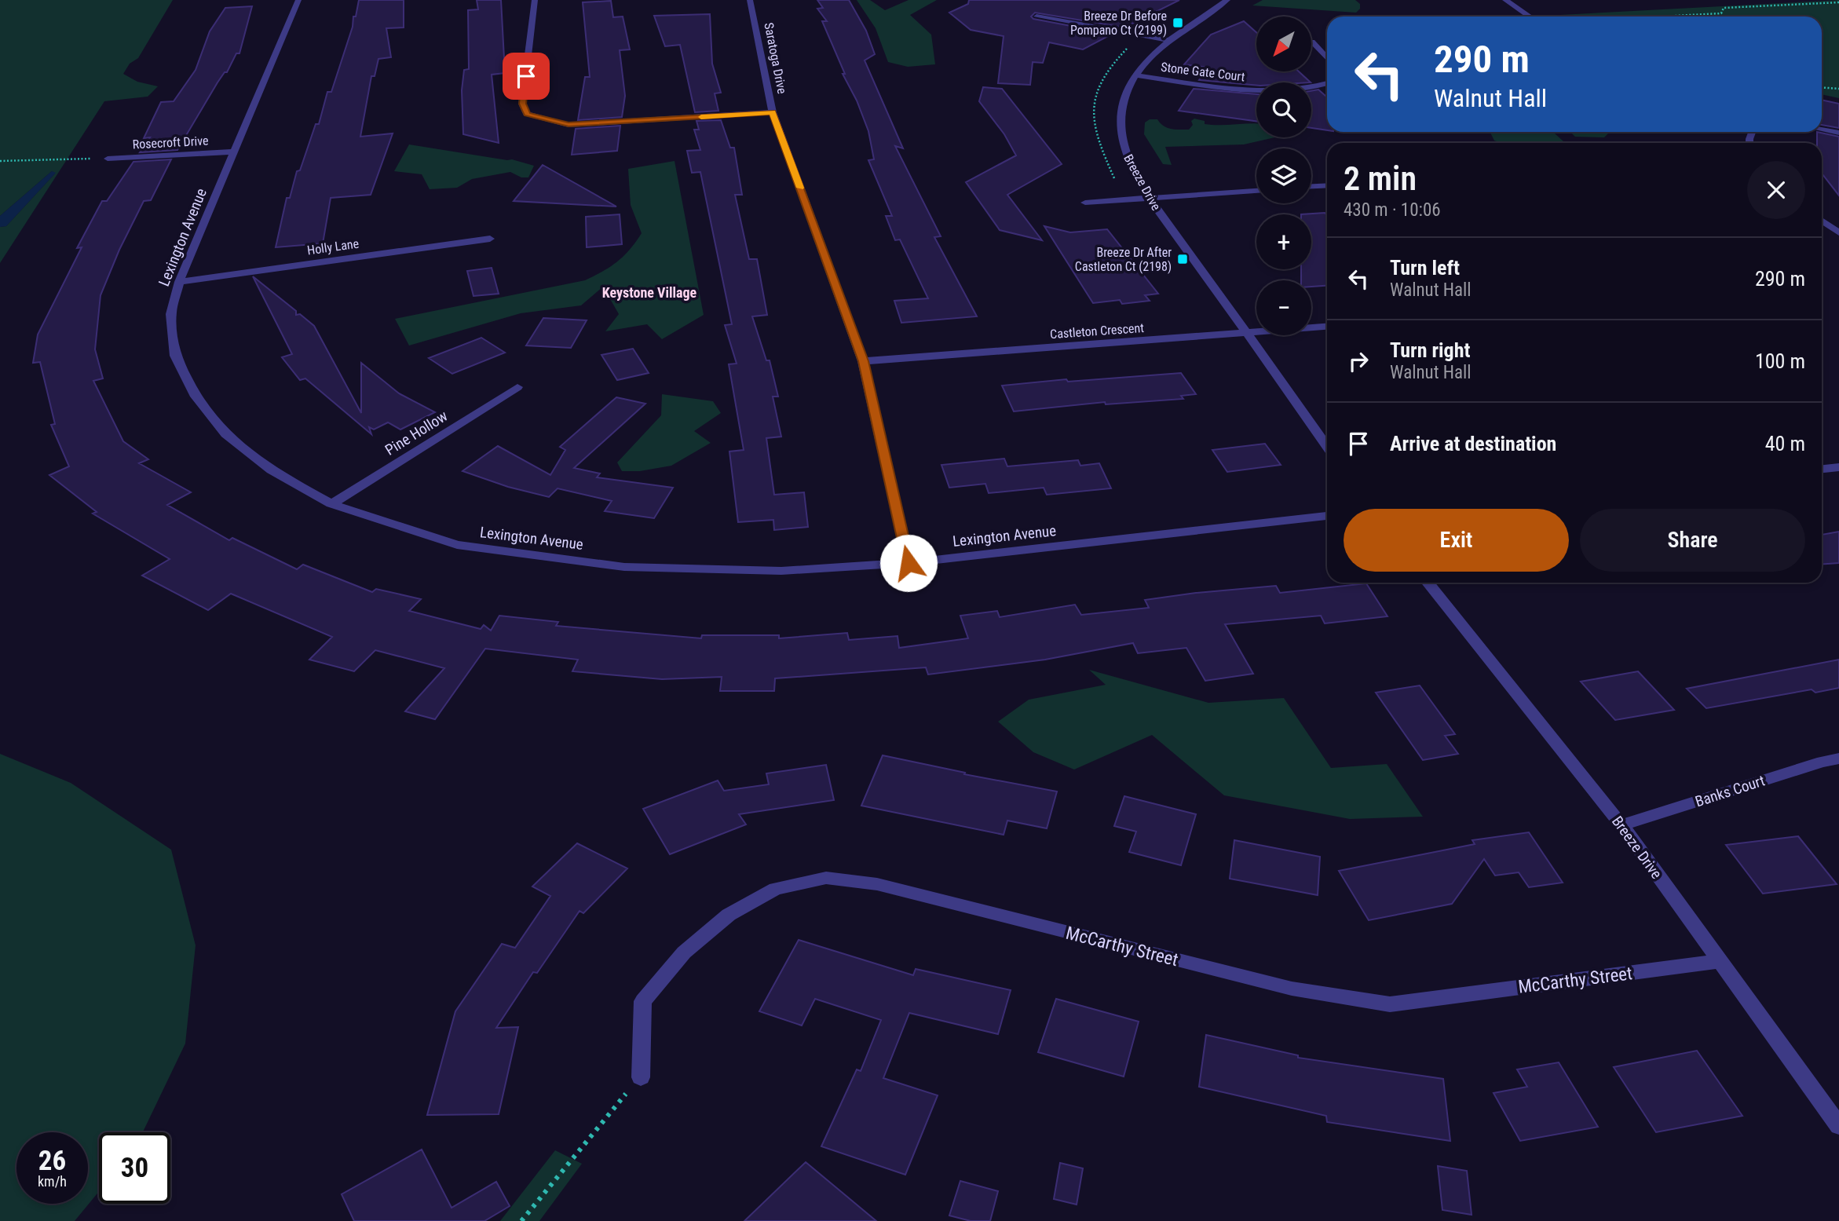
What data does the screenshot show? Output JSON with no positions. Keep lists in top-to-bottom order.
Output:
{
  "streets": {
    "street": [
      "Saratoga Drive",
      "Stone Gate Court",
      "Rosecroft Drive",
      "Breeze Drive",
      "Lexington Avenue",
      "Holly Lane",
      "Castleton Crescent",
      "Pine Hollow",
      "Banks Court",
      "McCarthy Street"
    ]
  },
  "crossings": [
    ["Saratoga Drive", "Lexington Avenue"],
    ["Saratoga Drive", "Castleton Crescent"],
    ["Stone Gate Court", "Breeze Drive"],
    ["Rosecroft Drive", "Lexington Avenue"],
    ["Breeze Drive", "Castleton Crescent"],
    ["Breeze Drive", "Banks Court"],
    ["Breeze Drive", "McCarthy Street"],
    ["Lexington Avenue", "Holly Lane"],
    ["Lexington Avenue", "Pine Hollow"]
  ],
  "districts": ["Keystone Village"],
  "places": {
    "transit": ["Breeze Dr Before Pompano Ct (2199)", "Breeze Dr After Castleton Ct (2198)"]
  },
  "north": "bottom left",
  "page": {
    "map_buttons": ["+", "−"],
    "turn": ["290 m", "Walnut Hall"],
    "heading": ["2 min", "430 m · 10:06"],
    "list": [
      {
        "name": "Turn left",
        "note": "Walnut Hall",
        "value": "290 m"
      },
      {
        "name": "Turn right",
        "note": "Walnut Hall",
        "value": "100 m"
      },
      {
        "name": "Arrive at destination",
        "value": "40 m"
      }
    ],
    "buttons": ["Exit", "Share"],
    "speed": "26 km/h",
    "limit": "30"
  }
}
